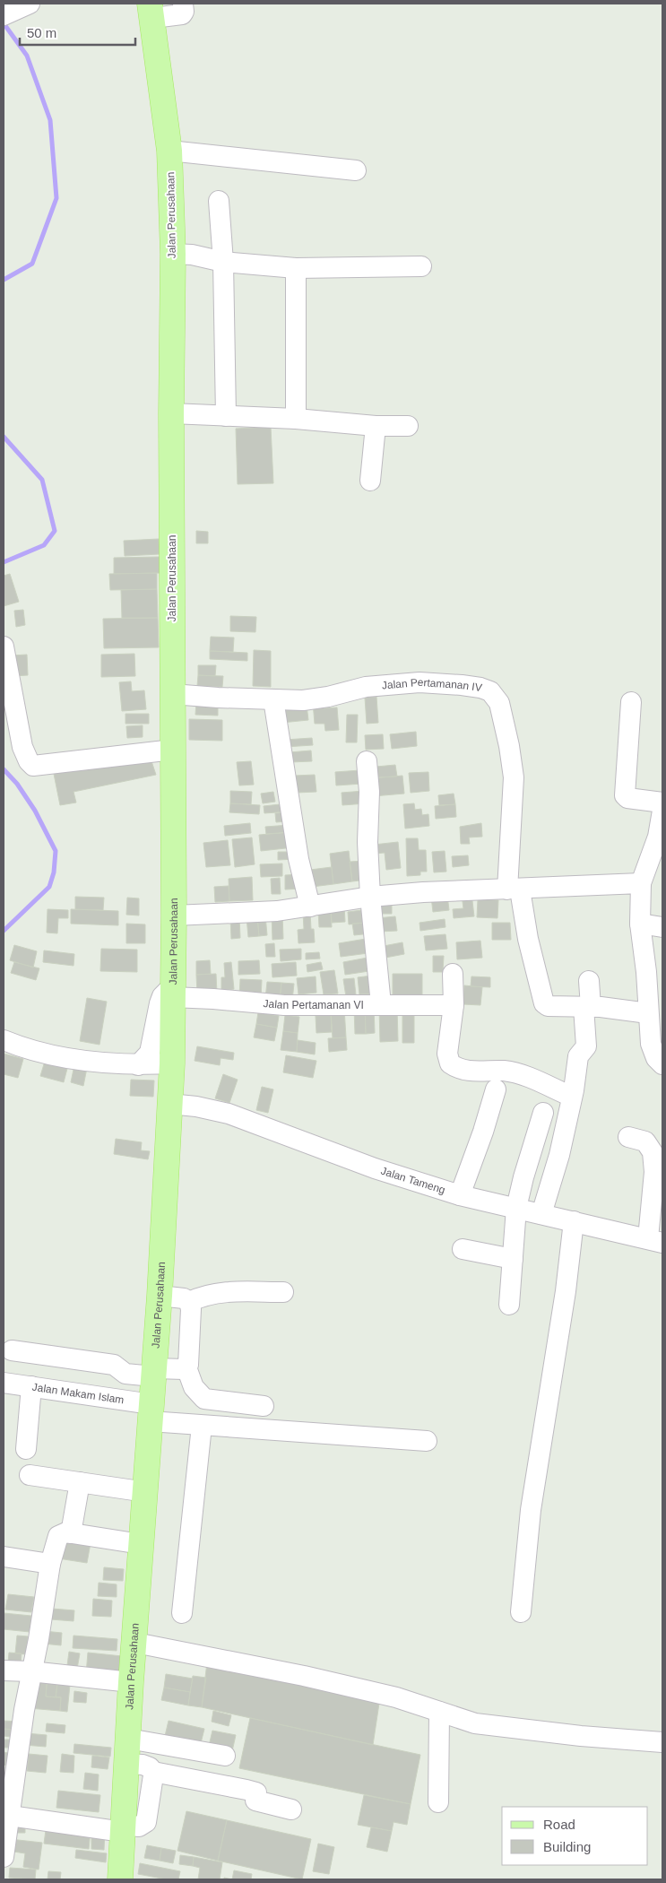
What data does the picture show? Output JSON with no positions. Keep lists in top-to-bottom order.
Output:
{
  "streets": {
    "main road": ["Jalan Perusahaan"],
    "street": [
      "Jalan Pertamanan IV",
      "Jalan Pertamanan VI",
      "Jalan Tameng",
      "Jalan Makam Islam"
    ]
  },
  "crossings": [
    ["Jalan Perusahaan", "Jalan Pertamanan IV"],
    ["Jalan Perusahaan", "Jalan Pertamanan VI"],
    ["Jalan Perusahaan", "Jalan Tameng"],
    ["Jalan Perusahaan", "Jalan Makam Islam"]
  ],
  "legend": ["Road", "Building"],
  "scale_bar": "50 m"
}
